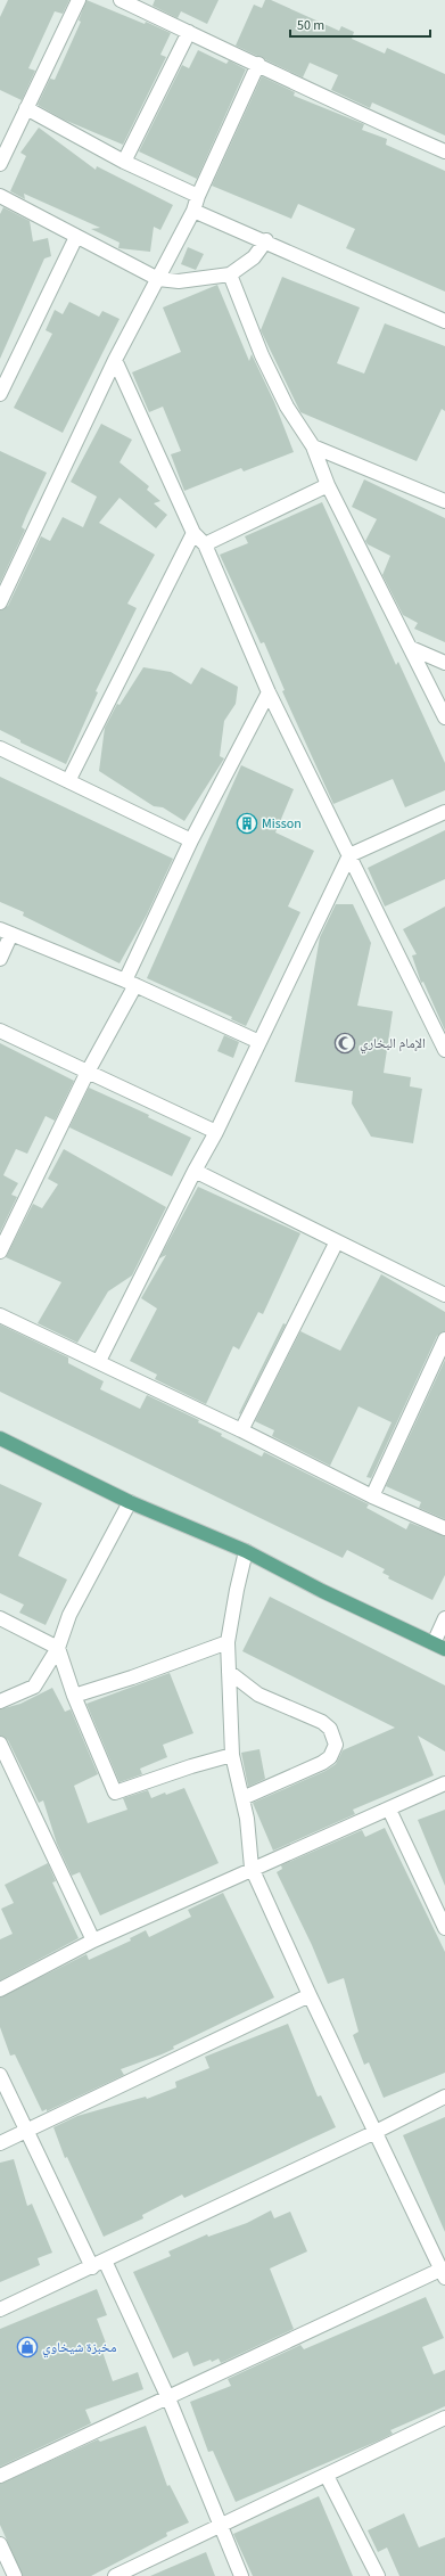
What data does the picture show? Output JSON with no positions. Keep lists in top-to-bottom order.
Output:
{
  "places": {
    "building": ["Misson"],
    "mosque": ["الإمام البخاري"],
    "shop": ["مخبزة شيخاوي"]
  },
  "scale_bar": "50 m"
}
